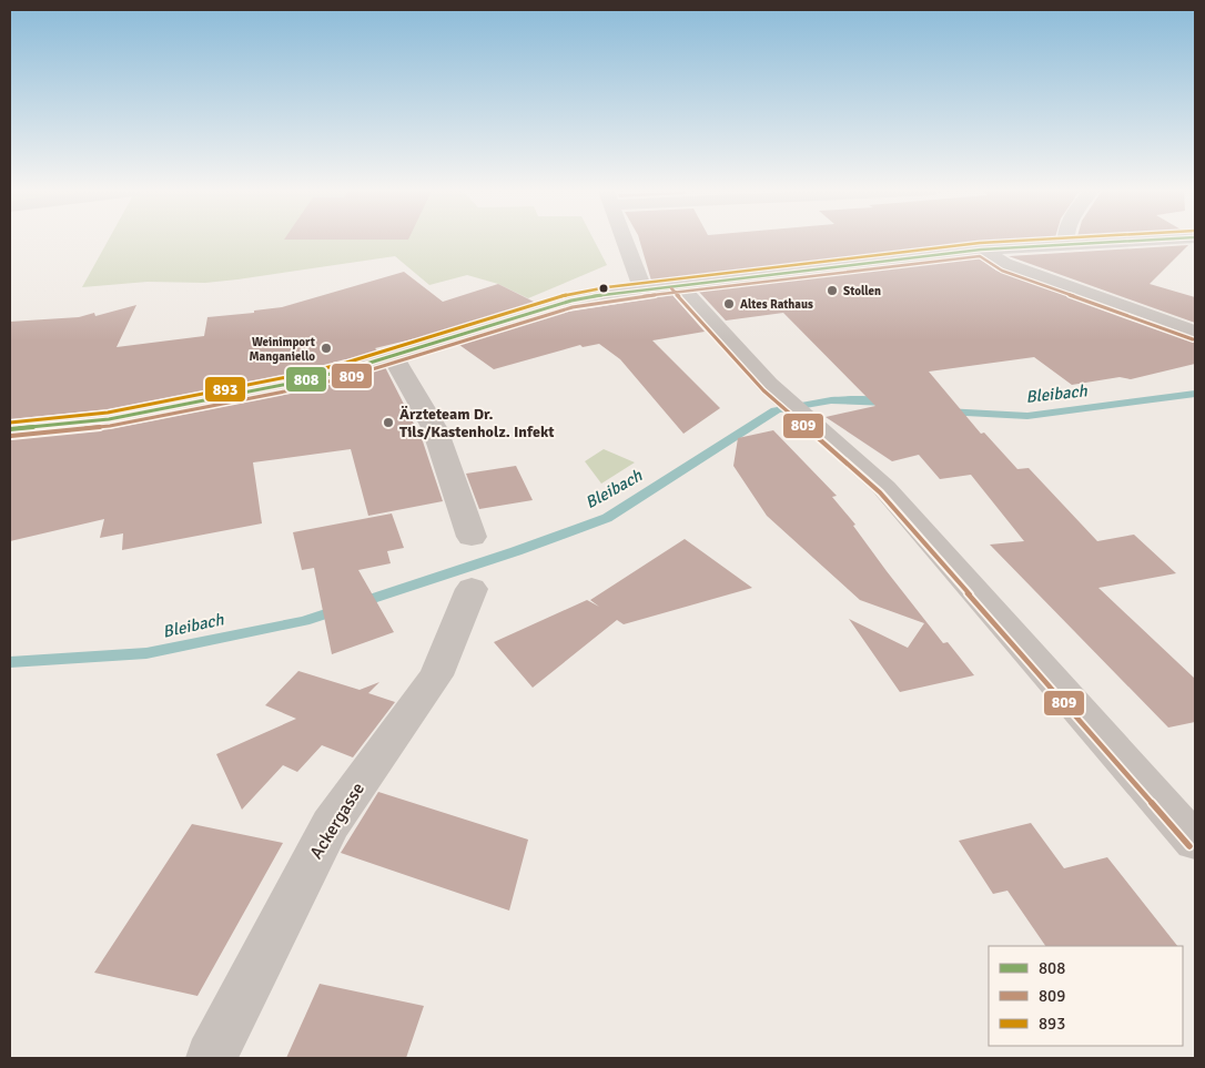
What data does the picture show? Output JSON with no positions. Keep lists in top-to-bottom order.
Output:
{
  "streets": {
    "street": ["Ackergasse"]
  },
  "water": ["Bleibach"],
  "places": [
    "Stollen",
    "Altes Rathaus",
    "Weinimport Manganiello",
    "Ärzteteam Dr. Tils/Kastenholz. Infekt"
  ],
  "lines": ["transit line 808", "transit line 893", "transit line 809"],
  "legend": ["808", "809", "893"]
}
